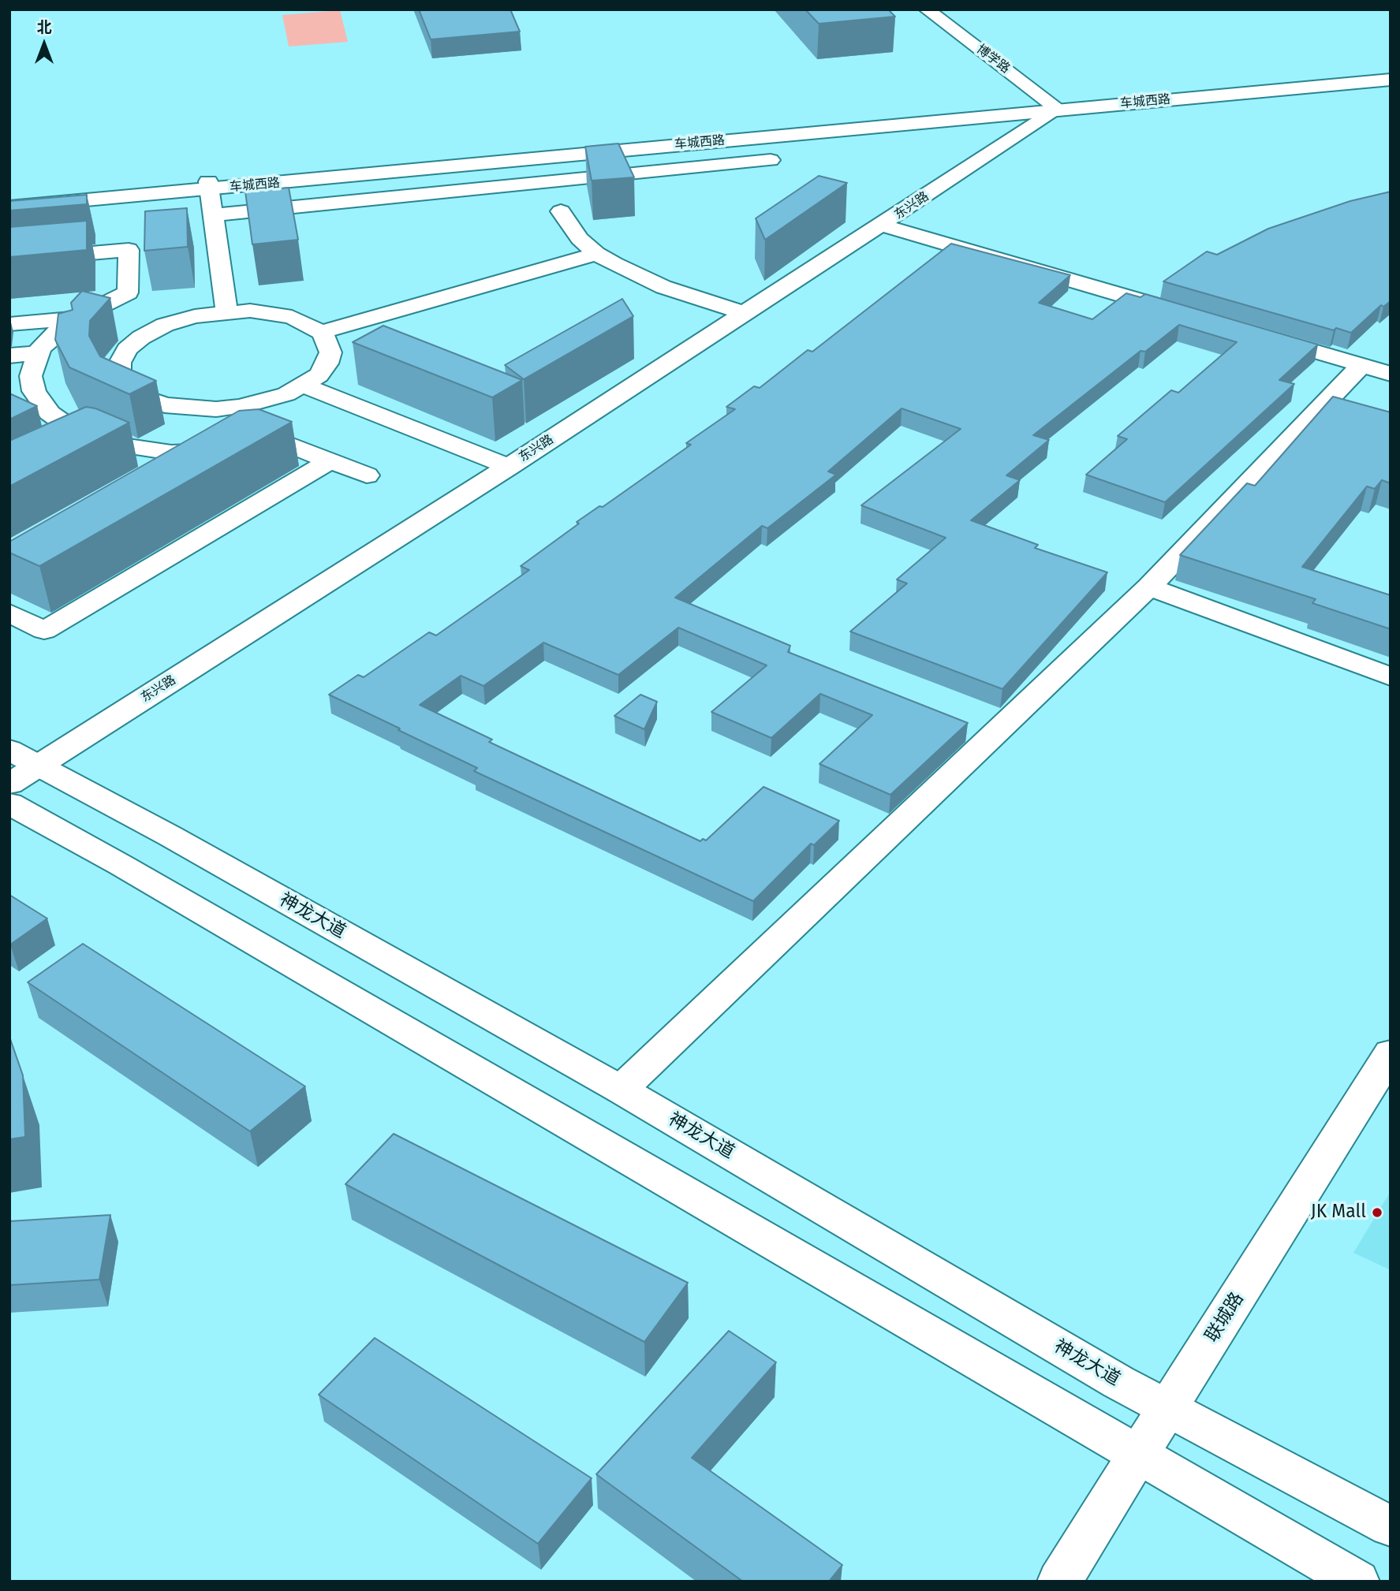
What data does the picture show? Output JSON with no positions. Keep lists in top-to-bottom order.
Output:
{
  "streets": {
    "main road": [
      "博学路",
      "车城西路",
      "东兴路",
      "神龙大道",
      "联城路"
    ]
  },
  "crossings": [
    ["博学路", "车城西路"],
    ["博学路", "东兴路"],
    ["车城西路", "东兴路"],
    ["东兴路", "神龙大道"],
    ["神龙大道", "联城路"]
  ],
  "places": ["JK Mall"],
  "north": "top"
}
